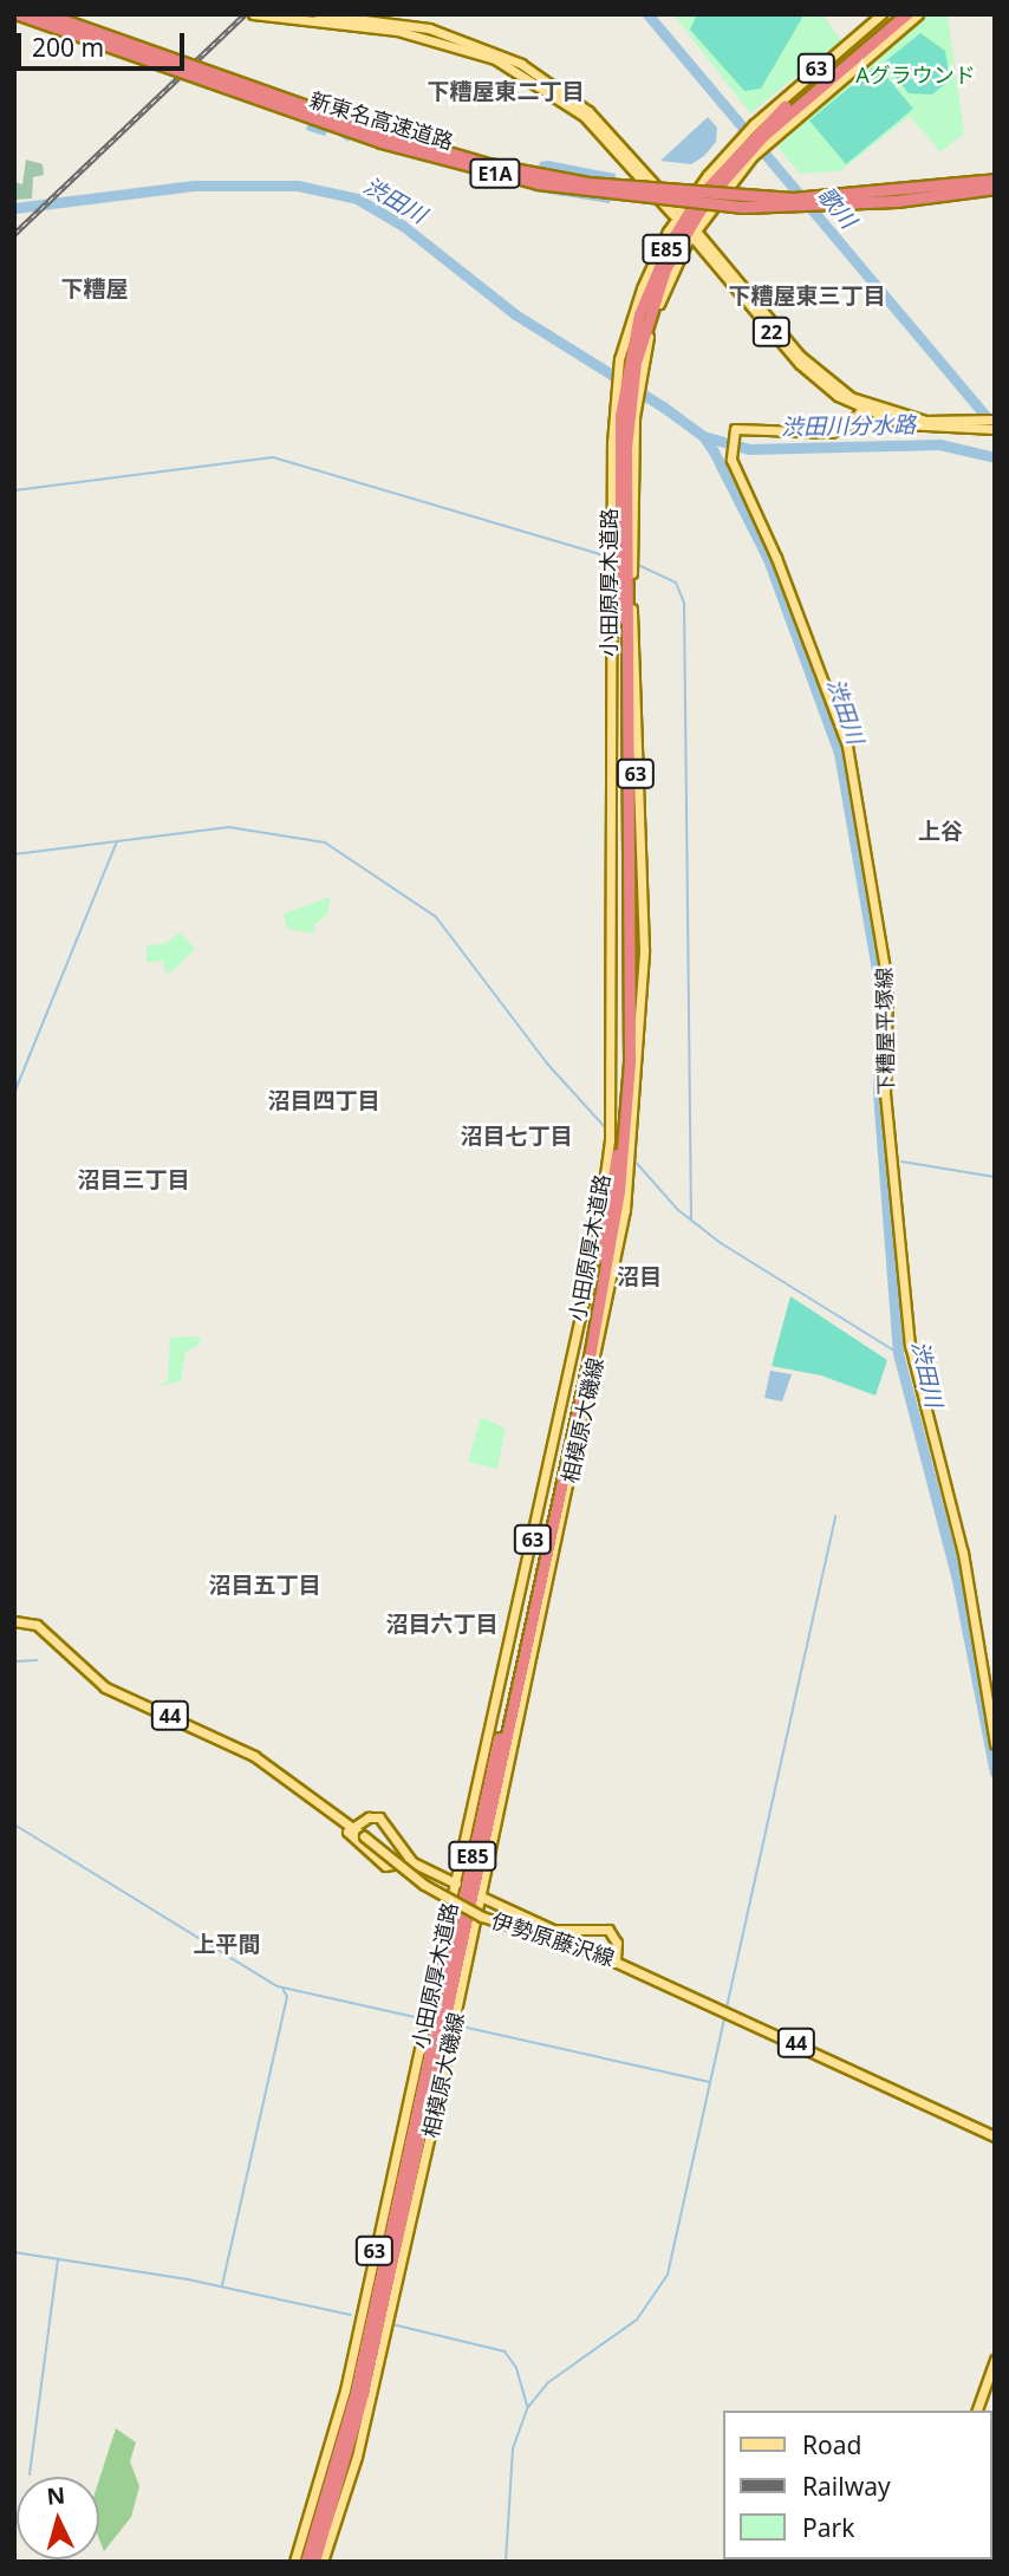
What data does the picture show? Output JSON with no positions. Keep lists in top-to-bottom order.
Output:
{
  "streets": {
    "highway": [
      "新東名高速道路",
      "E1A",
      "E85",
      "小田原厚木道路"
    ],
    "main road": [
      "63",
      "22",
      "下糟屋平塚線",
      "相模原大磯線",
      "44",
      "伊勢原藤沢線"
    ]
  },
  "crossings": [
    ["63", "小田原厚木道路"],
    ["E85", "小田原厚木道路"],
    ["E85", "相模原大磯線"],
    ["22", "下糟屋平塚線"],
    ["小田原厚木道路", "相模原大磯線"]
  ],
  "districts": [
    "下糟屋東二丁目",
    "下糟屋",
    "下糟屋東三丁目",
    "上谷",
    "沼目四丁目",
    "沼目七丁目",
    "沼目三丁目",
    "沼目",
    "沼目五丁目",
    "沼目六丁目",
    "上平間"
  ],
  "water": ["渋田川", "歌川", "渋田川分水路"],
  "parks": ["Aグラウンド"],
  "legend": ["Road", "Railway", "Park"],
  "scale_bar": "200 m",
  "north": "top"
}
